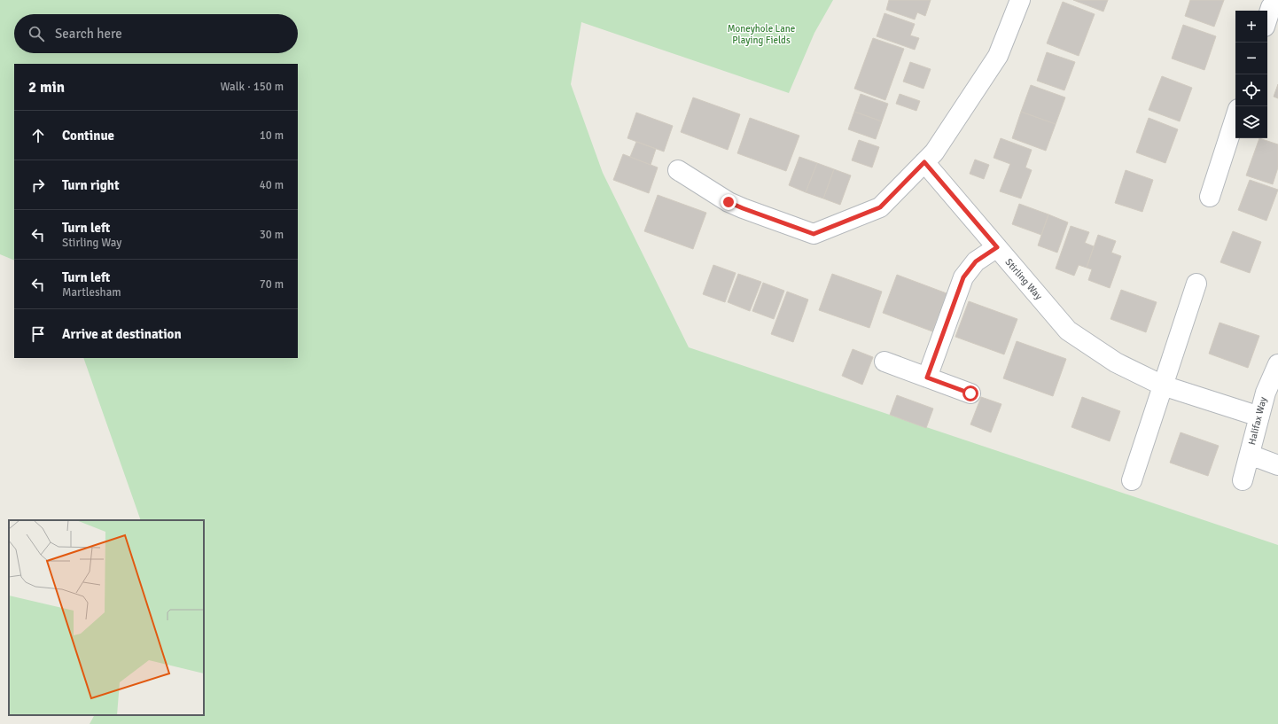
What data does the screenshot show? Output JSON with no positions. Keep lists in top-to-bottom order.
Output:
{
  "streets": {
    "street": ["Stirling Way", "Halifax Way"]
  },
  "crossings": [
    ["Stirling Way", "Halifax Way"]
  ],
  "parks": ["Moneyhole Lane Playing Fields"],
  "page": {
    "map_buttons": ["+", "−"],
    "search": "Search here",
    "heading": ["2 min", "Walk · 150 m"],
    "list": [
      ["Continue", "10 m"],
      ["Turn right", "40 m"],
      ["Turn left", "Stirling Way", "30 m"],
      ["Turn left", "Martlesham", "70 m"],
      "Arrive at destination"
    ]
  }
}
